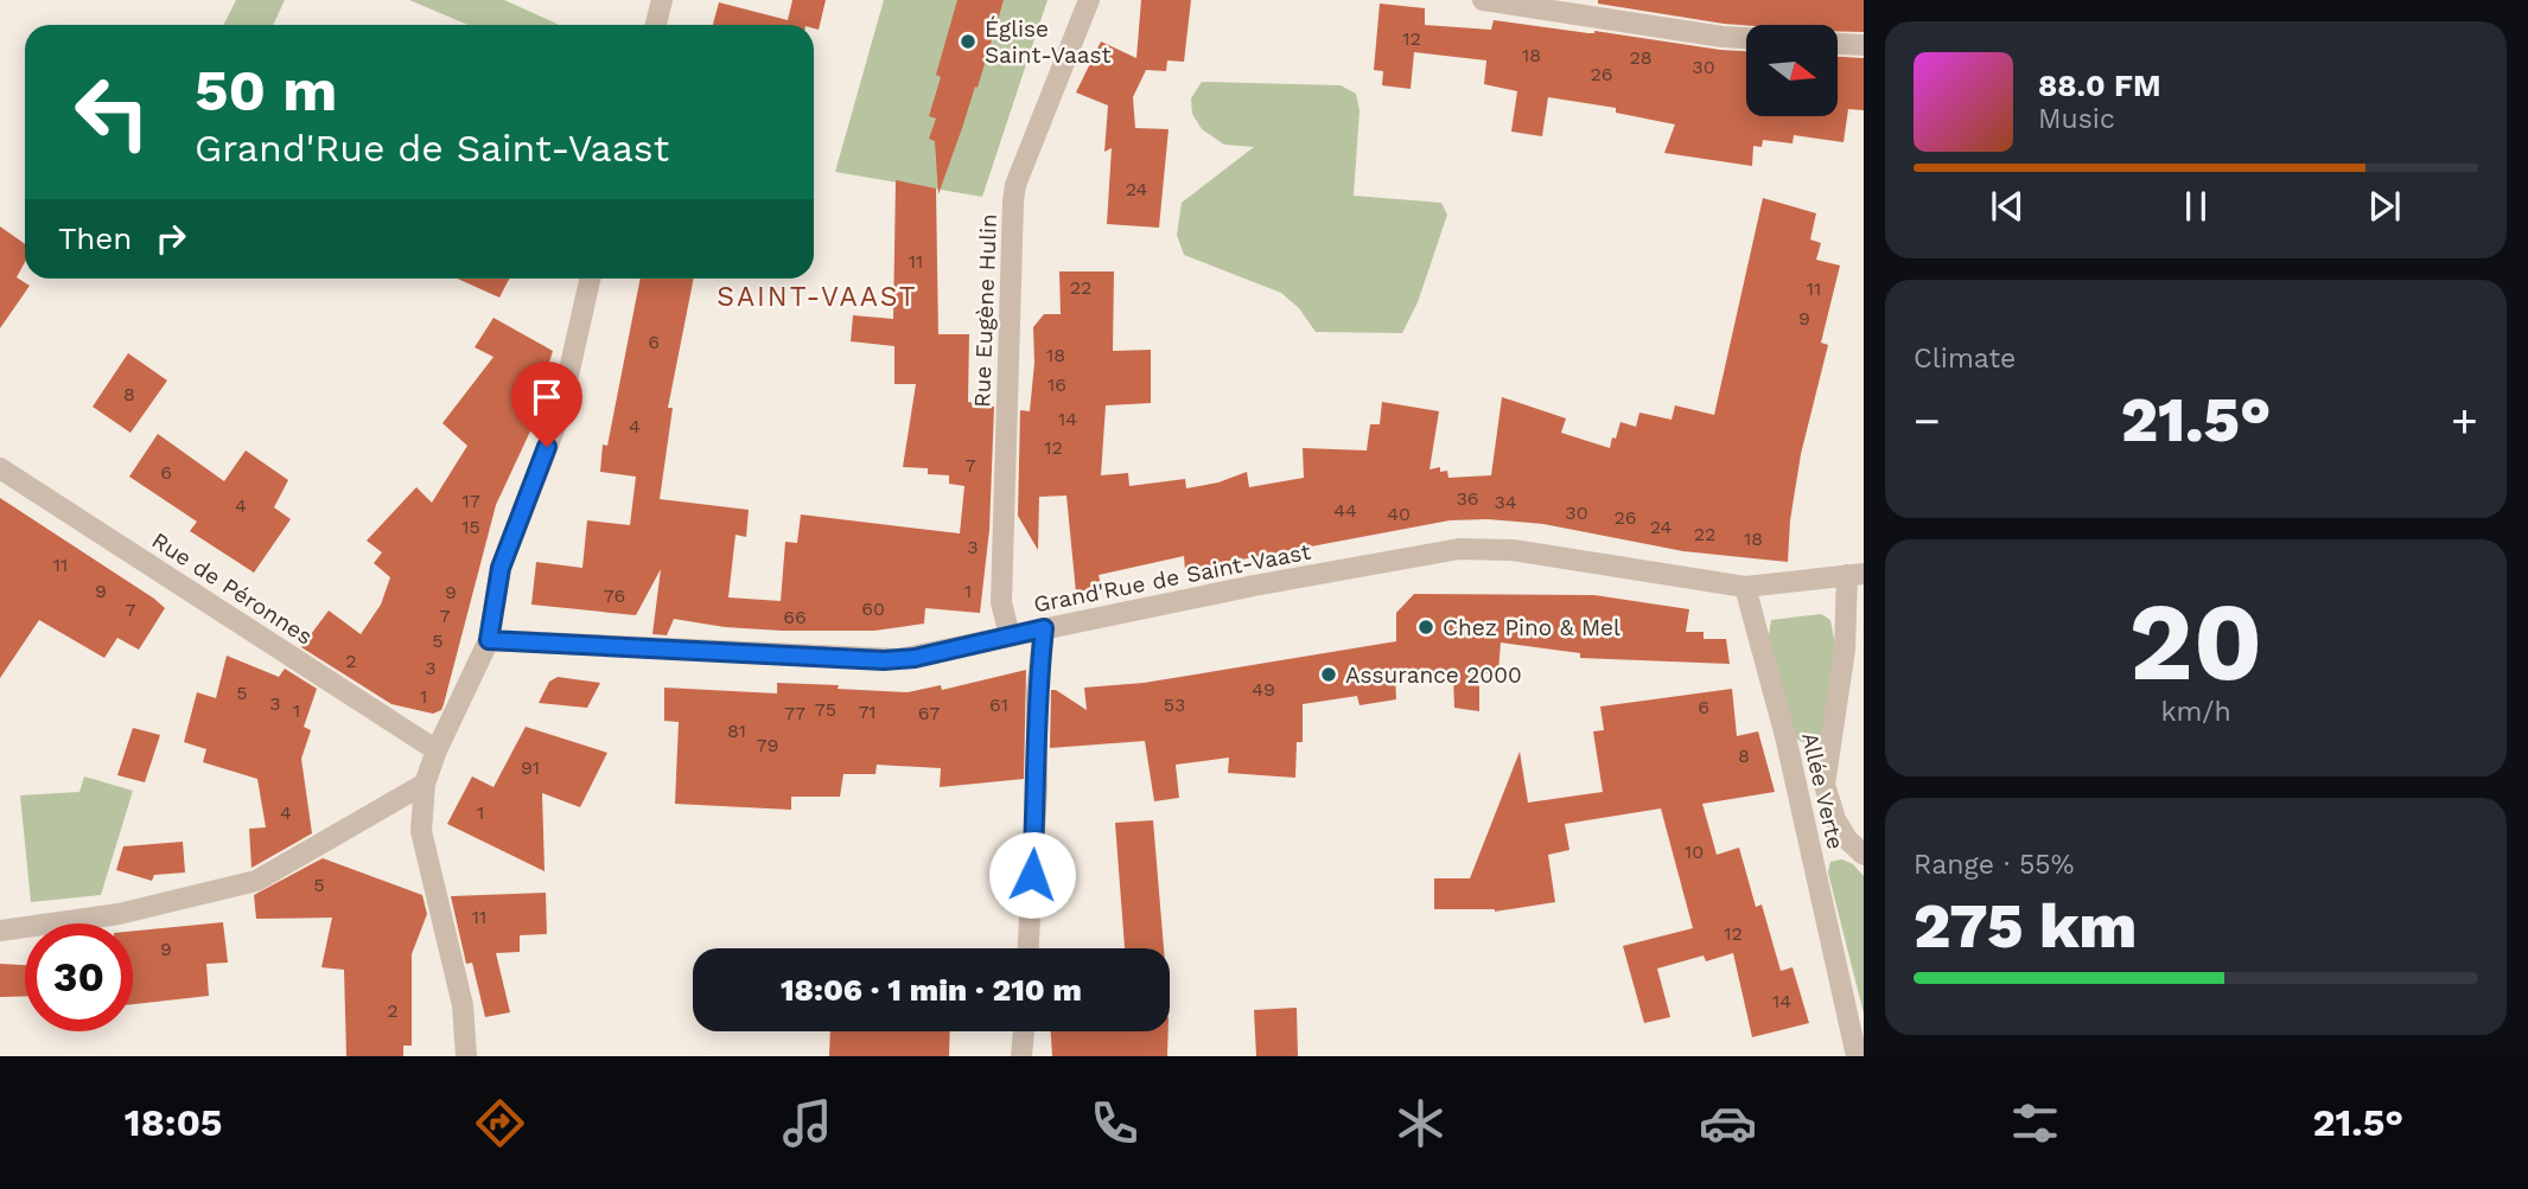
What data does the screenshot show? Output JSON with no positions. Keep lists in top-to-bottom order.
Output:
{
  "streets": {
    "street": [
      "Rue Eugène Hulin",
      "Grand'Rue de Saint-Vaast",
      "Rue de Péronnes",
      "Allée Verte"
    ]
  },
  "crossings": [
    ["Rue Eugène Hulin", "Grand'Rue de Saint-Vaast"],
    ["Grand'Rue de Saint-Vaast", "Allée Verte"]
  ],
  "districts": ["SAINT-VAAST"],
  "places": ["Église Saint-Vaast", "Chez Pino & Mel", "Assurance 2000"],
  "house_numbers": [
    "12",
    "18",
    "28",
    "30",
    "26",
    "24",
    "11",
    "22",
    "11",
    "9",
    "6",
    "18",
    "16",
    "8",
    "14",
    "4",
    "12",
    "7",
    "6",
    "36",
    "17",
    "34",
    "4",
    "44",
    "30",
    "40",
    "26",
    "15",
    "24",
    "22",
    "18",
    "3",
    "11",
    "9",
    "1",
    "9",
    "76",
    "60",
    "7",
    "7",
    "66",
    "5",
    "2",
    "3",
    "49",
    "5",
    "1",
    "3",
    "61",
    "53",
    "6",
    "75",
    "1",
    "71",
    "77",
    "67",
    "81",
    "79",
    "8",
    "91",
    "4",
    "1",
    "10",
    "5",
    "11",
    "12",
    "9",
    "14",
    "2"
  ],
  "north": "right",
  "page": {
    "turn": ["50 m", "Grand'Rue de Saint-Vaast"],
    "song": ["88.0 FM", "Music"],
    "then": "Then",
    "tile": [
      "Climate",
      ["20", "km/h"],
      ["Range · 55%", "275 km"]
    ],
    "heat": ["−", "21.5°", "+"],
    "limit": "30",
    "trip": "18:06 · 1 min · 210 m",
    "tabs": ["18:05", "21.5°"]
  }
}
